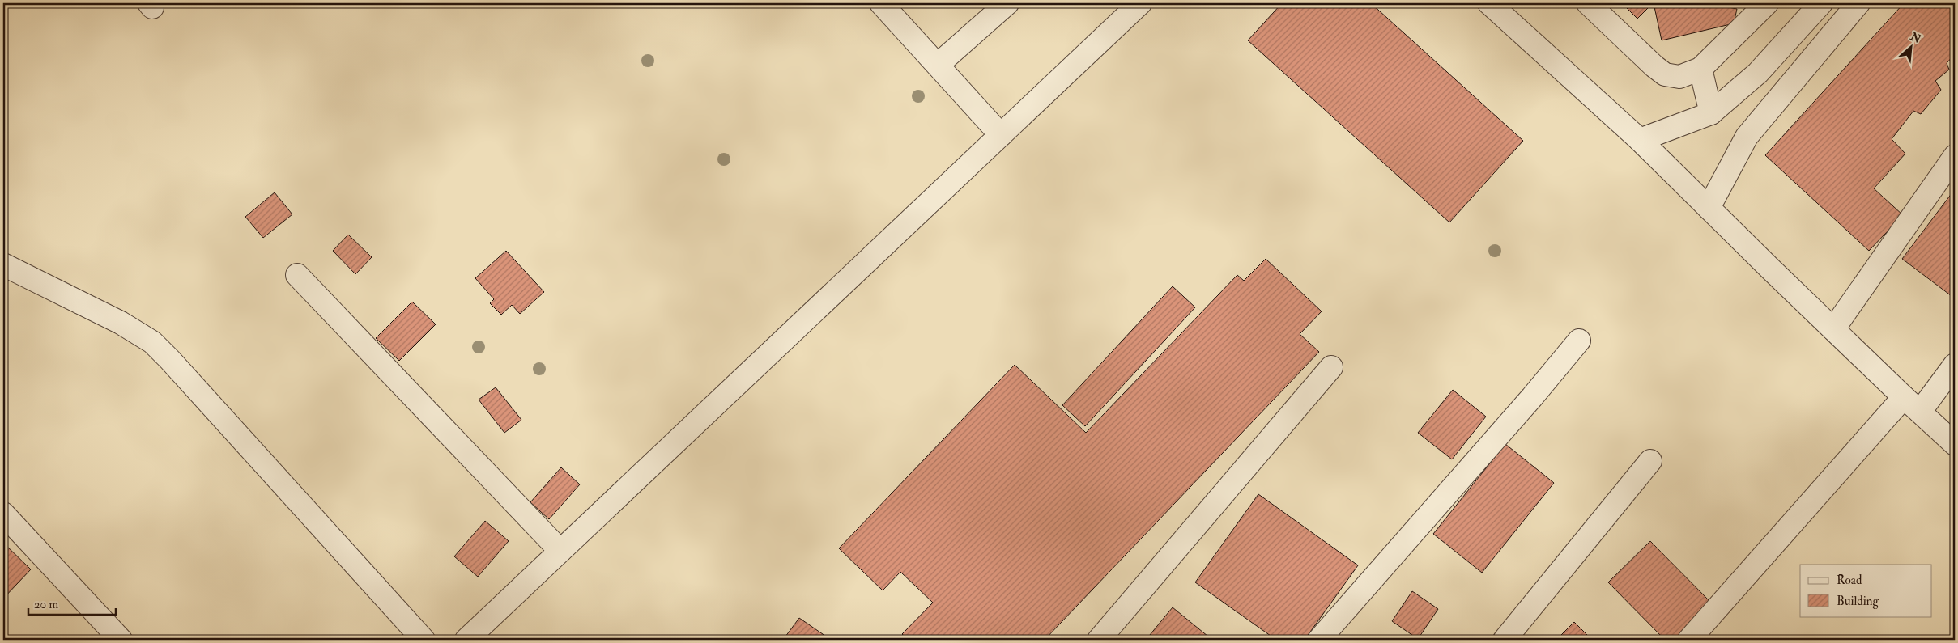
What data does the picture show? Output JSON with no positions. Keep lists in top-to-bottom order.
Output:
{
  "legend": ["Road", "Building"],
  "scale_bar": "20 m",
  "north": "top right"
}
